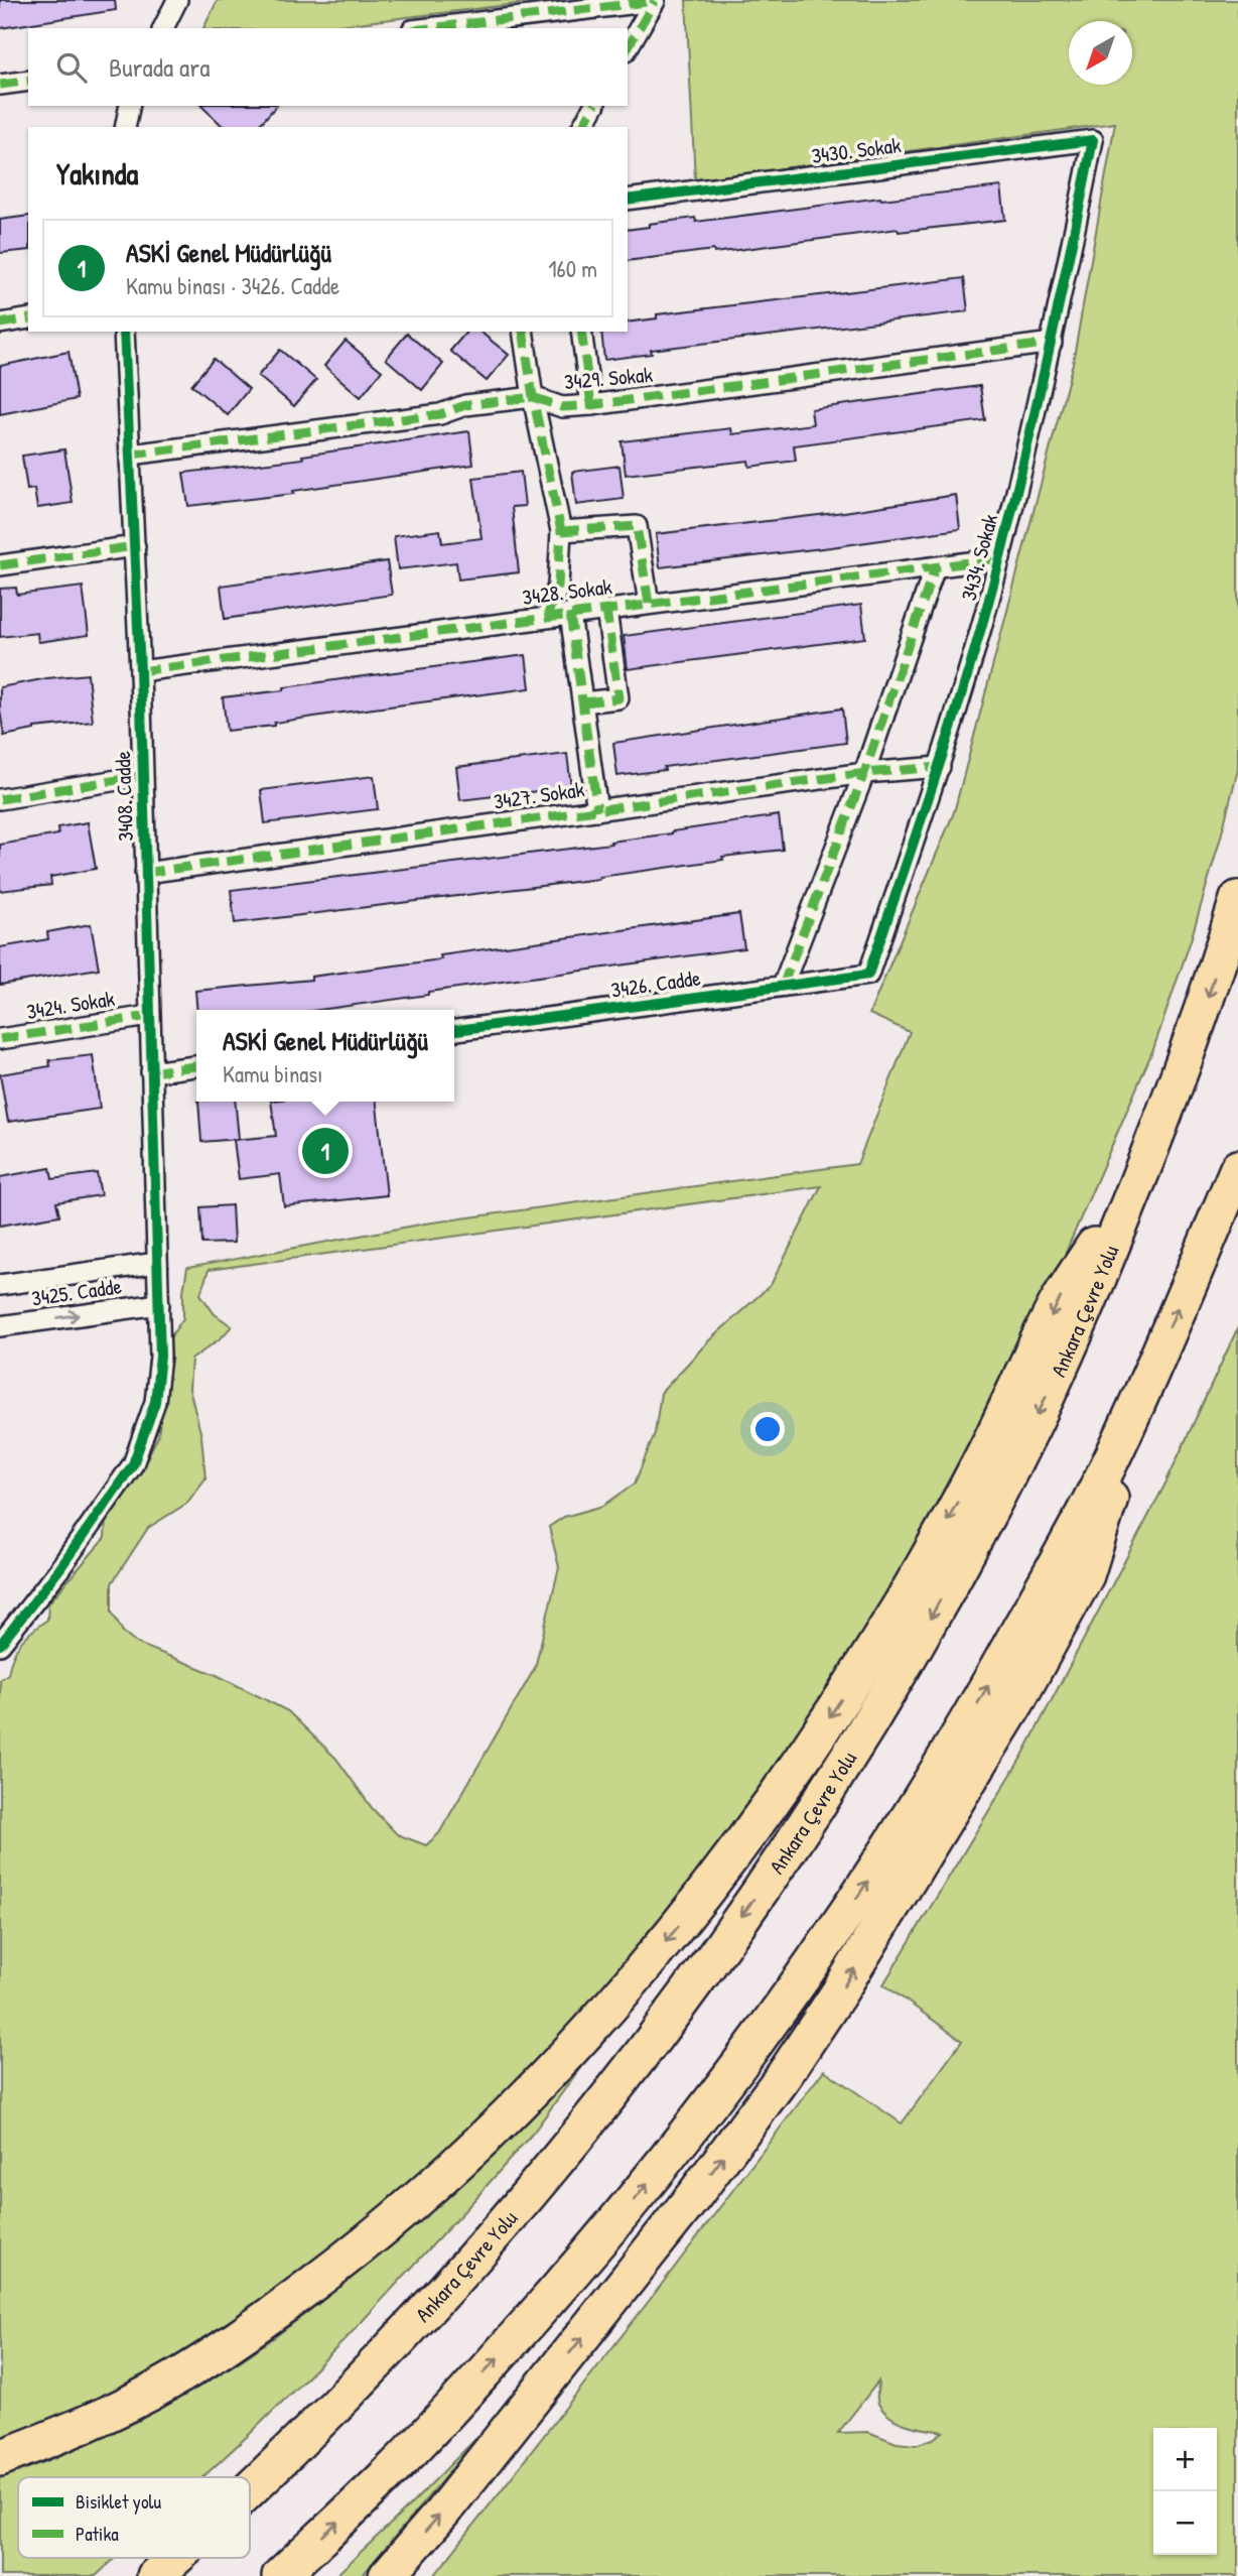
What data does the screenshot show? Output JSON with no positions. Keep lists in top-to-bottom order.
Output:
{
  "streets": {
    "highway": ["Ankara Çevre Yolu"],
    "street": [
      "3430. Sokak",
      "3429. Sokak",
      "3434. Sokak",
      "3428. Sokak",
      "3427. Sokak",
      "3408. Cadde",
      "3426. Cadde",
      "3424. Sokak",
      "3425. Cadde"
    ]
  },
  "crossings": [
    ["3430. Sokak", "3434. Sokak"],
    ["3429. Sokak", "3434. Sokak"],
    ["3429. Sokak", "3408. Cadde"],
    ["3434. Sokak", "3428. Sokak"],
    ["3434. Sokak", "3427. Sokak"],
    ["3434. Sokak", "3426. Cadde"],
    ["3428. Sokak", "3408. Cadde"],
    ["3427. Sokak", "3408. Cadde"],
    ["3408. Cadde", "3424. Sokak"],
    ["3408. Cadde", "3425. Cadde"]
  ],
  "legend": ["Bisiklet yolu", "Patika"],
  "north": "bottom left",
  "page": {
    "search": "Burada ara",
    "heading": "Yakında",
    "list": [
      {
        "mark": "1",
        "name": "ASKİ Genel Müdürlüğü",
        "note": "Kamu binası · 3426. Cadde",
        "value": "160 m"
      }
    ],
    "popup": ["ASKİ Genel Müdürlüğü", "Kamu binası"],
    "pins": "1",
    "map_buttons": ["+", "−"]
  }
}
